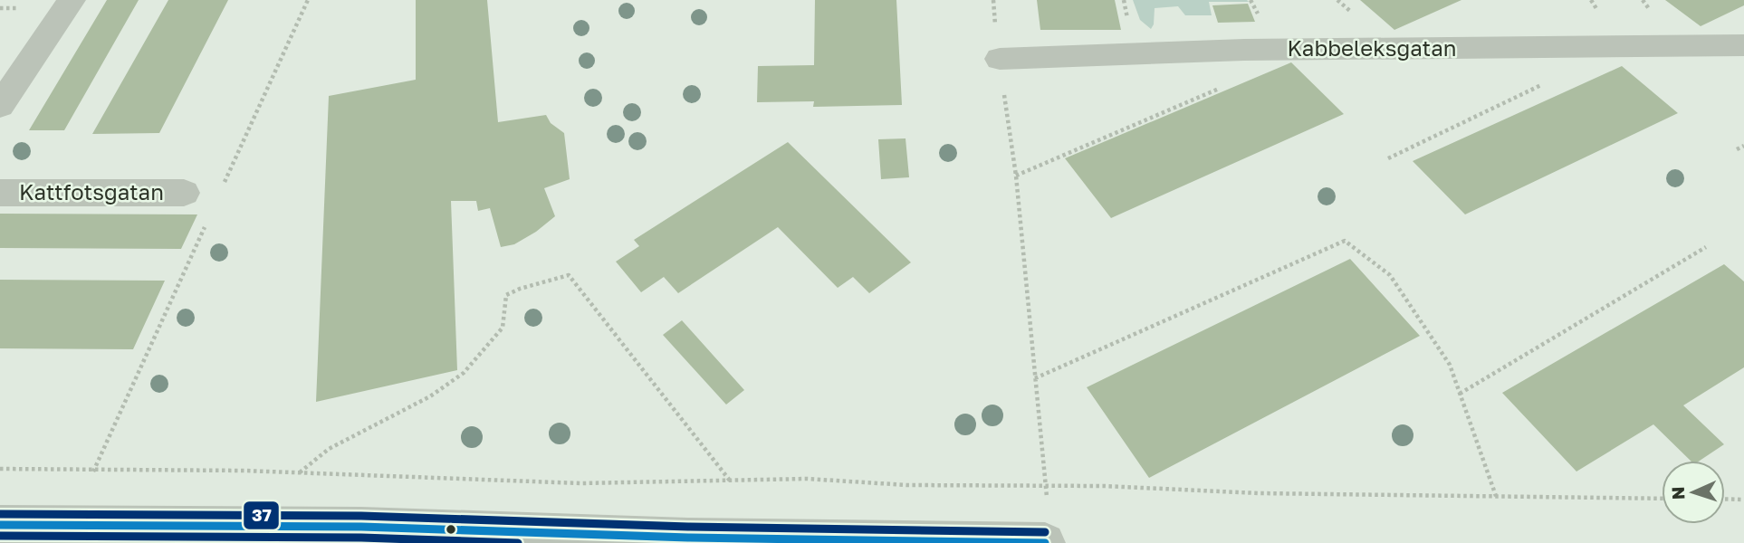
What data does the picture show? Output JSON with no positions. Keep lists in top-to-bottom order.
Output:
{
  "streets": {
    "street": ["Kabbeleksgatan", "Kattfotsgatan"]
  },
  "lines": ["transit line 37"],
  "north": "left"
}
